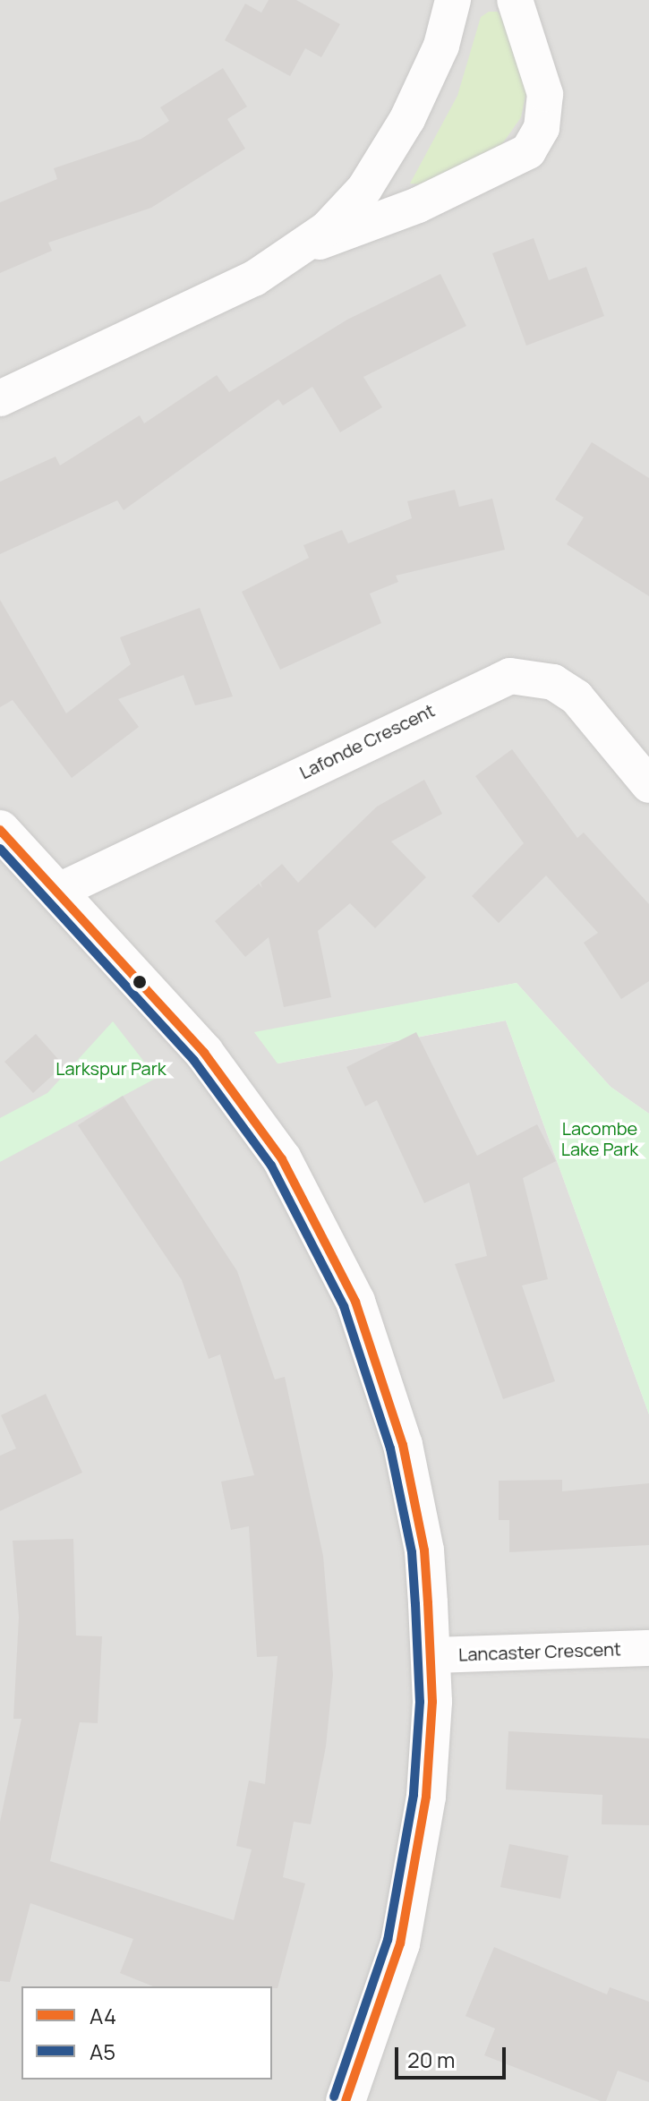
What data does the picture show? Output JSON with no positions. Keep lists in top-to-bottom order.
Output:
{
  "streets": {
    "street": ["Lafonde Crescent", "Lancaster Crescent"]
  },
  "parks": ["Larkspur Park", "Lacombe Lake Park"],
  "lines": ["transit line A4", "transit line A5"],
  "legend": ["A4", "A5"],
  "scale_bar": "20 m"
}
